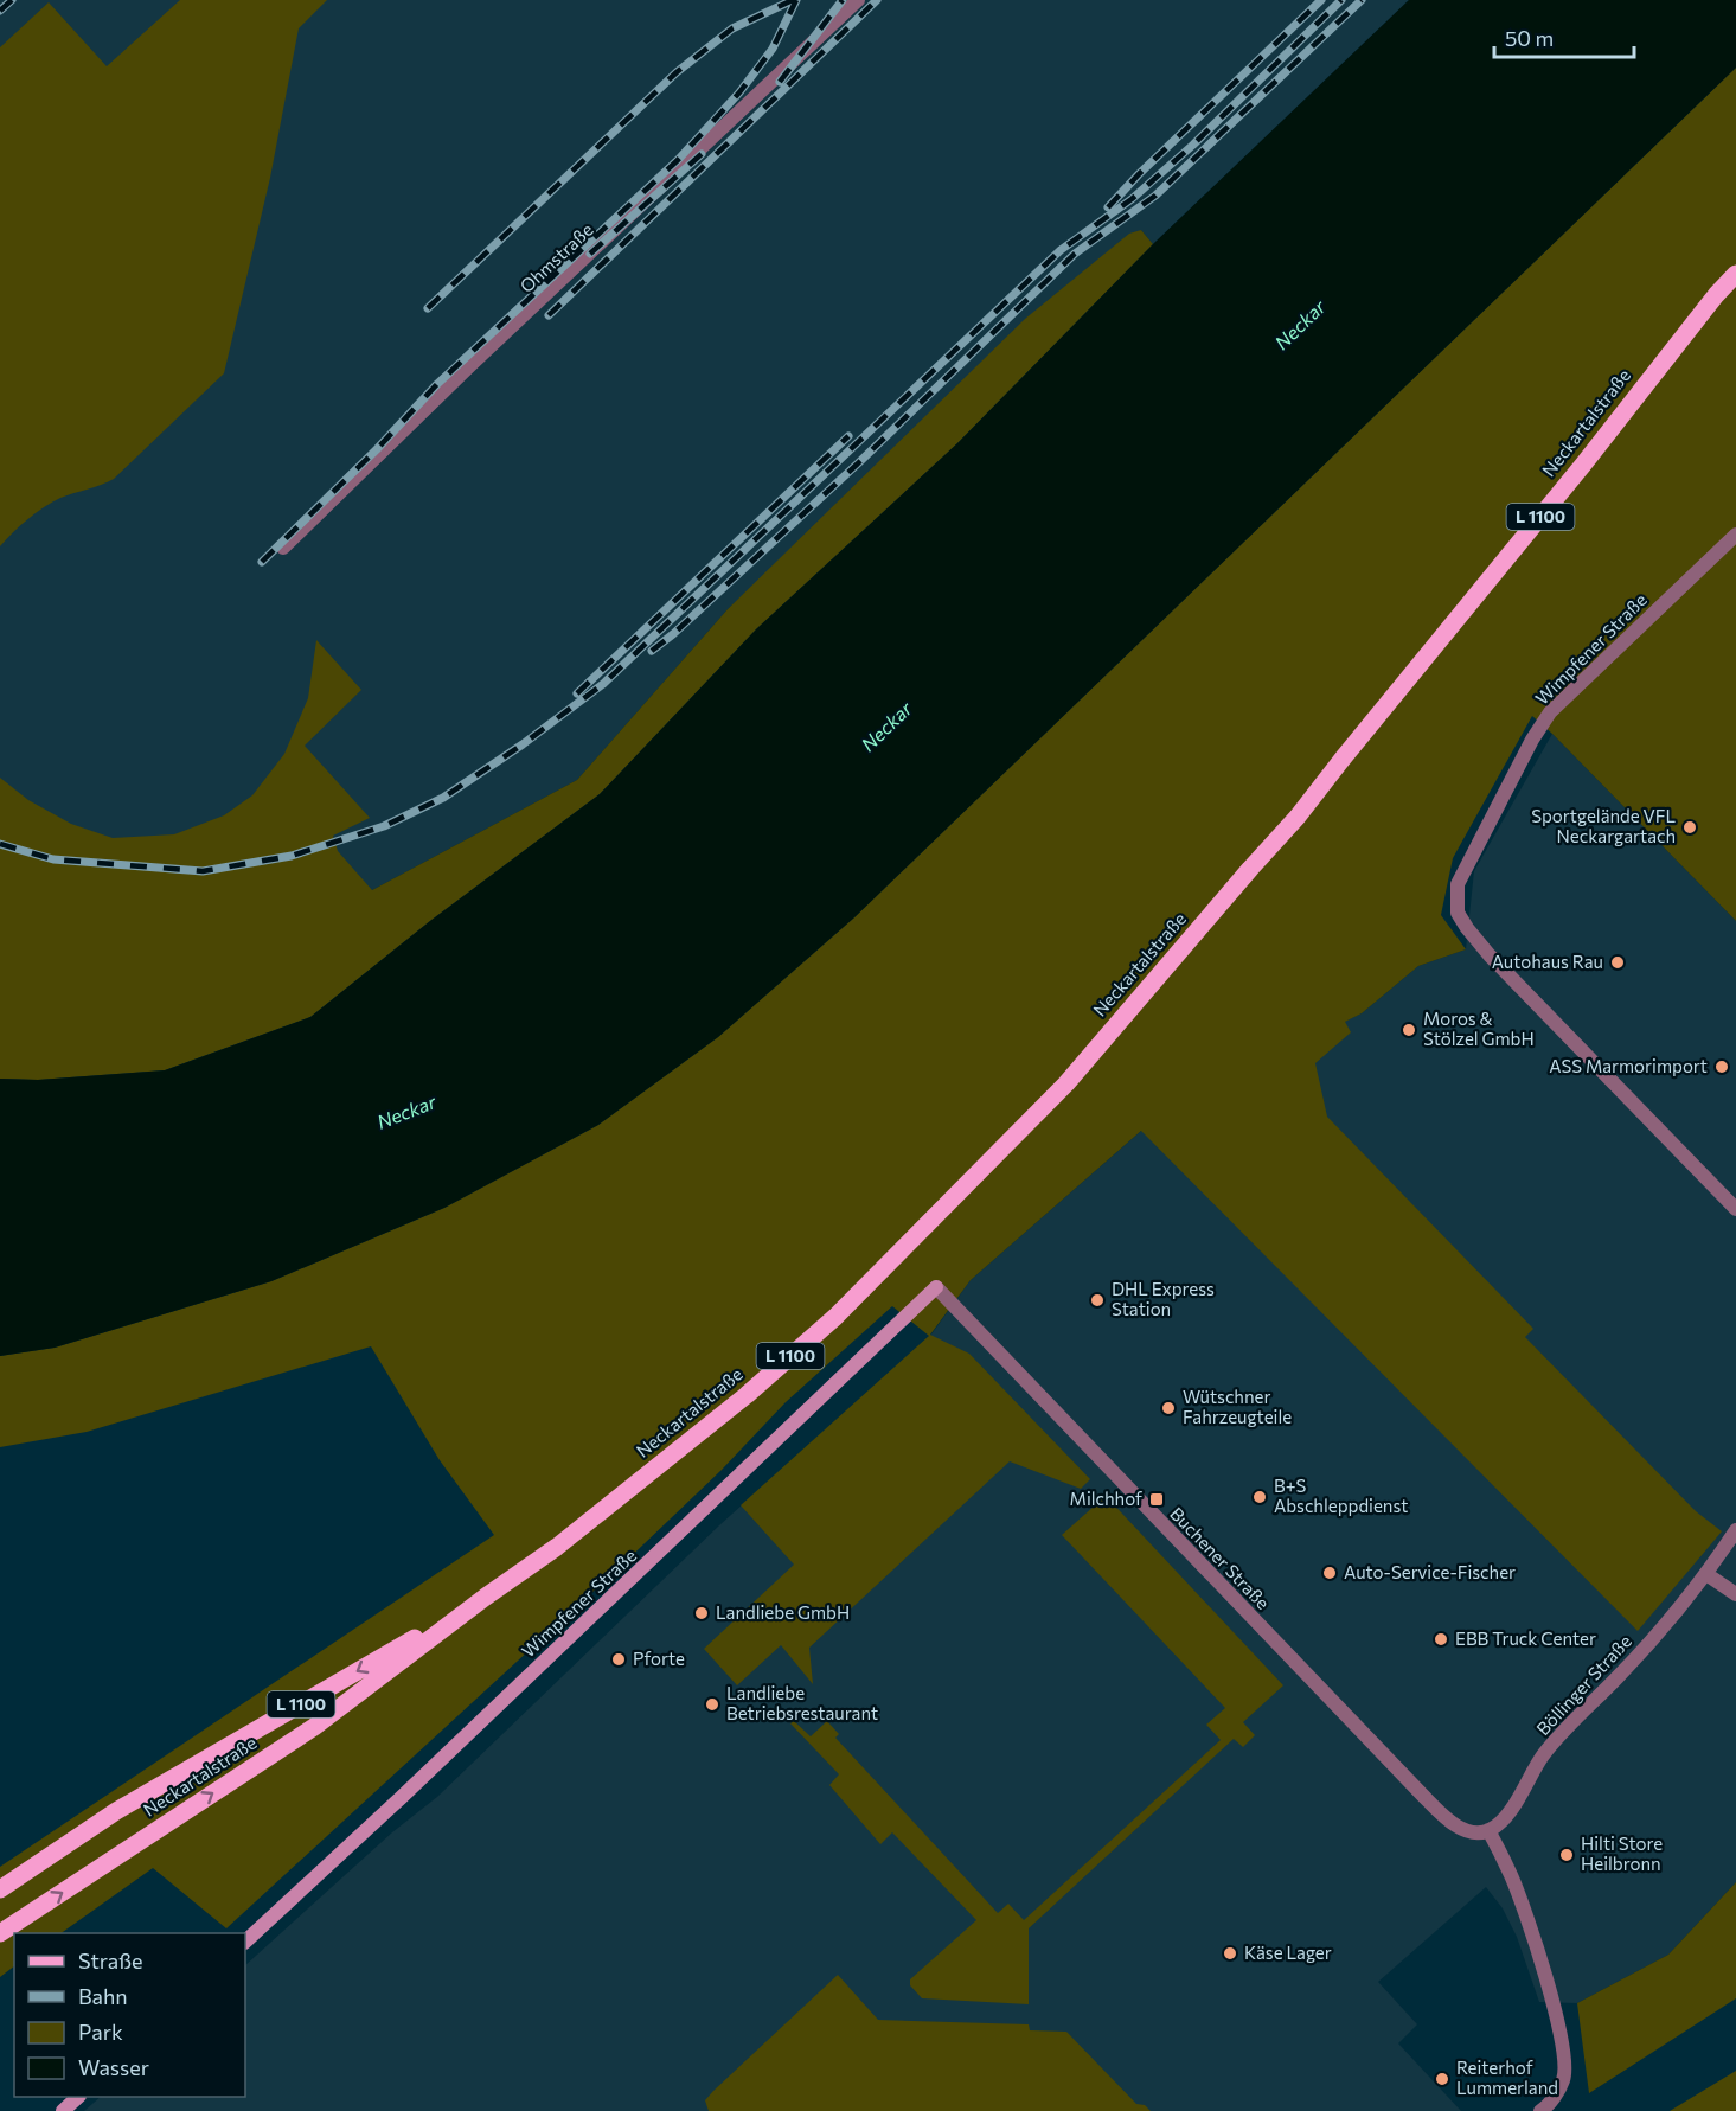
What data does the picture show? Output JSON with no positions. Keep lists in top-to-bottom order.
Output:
{
  "streets": {
    "main road": ["Neckartalstraße", "L 1100"],
    "street": [
      "Ohmstraße",
      "Wimpfener Straße",
      "Buchener Straße",
      "Böllinger Straße"
    ]
  },
  "crossings": [
    ["Wimpfener Straße", "Buchener Straße"],
    ["Buchener Straße", "Böllinger Straße"]
  ],
  "water": ["Neckar"],
  "places": {
    "other": [
      "Sportgelände VFL Neckargartach",
      "Autohaus Rau",
      "Moros & Stölzel GmbH",
      "ASS Marmorimport",
      "DHL Express Station",
      "Wütschner Fahrzeugteile",
      "B+S Abschleppdienst",
      "Auto-Service-Fischer",
      "Landliebe GmbH",
      "EBB Truck Center",
      "Pforte",
      "Landliebe Betriebsrestaurant",
      "Hilti Store Heilbronn",
      "Käse Lager",
      "Reiterhof Lummerland"
    ],
    "transit": ["Milchhof"]
  },
  "legend": [
    "Straße",
    "Bahn",
    "Park",
    "Wasser"
  ],
  "scale_bar": "50 m"
}
